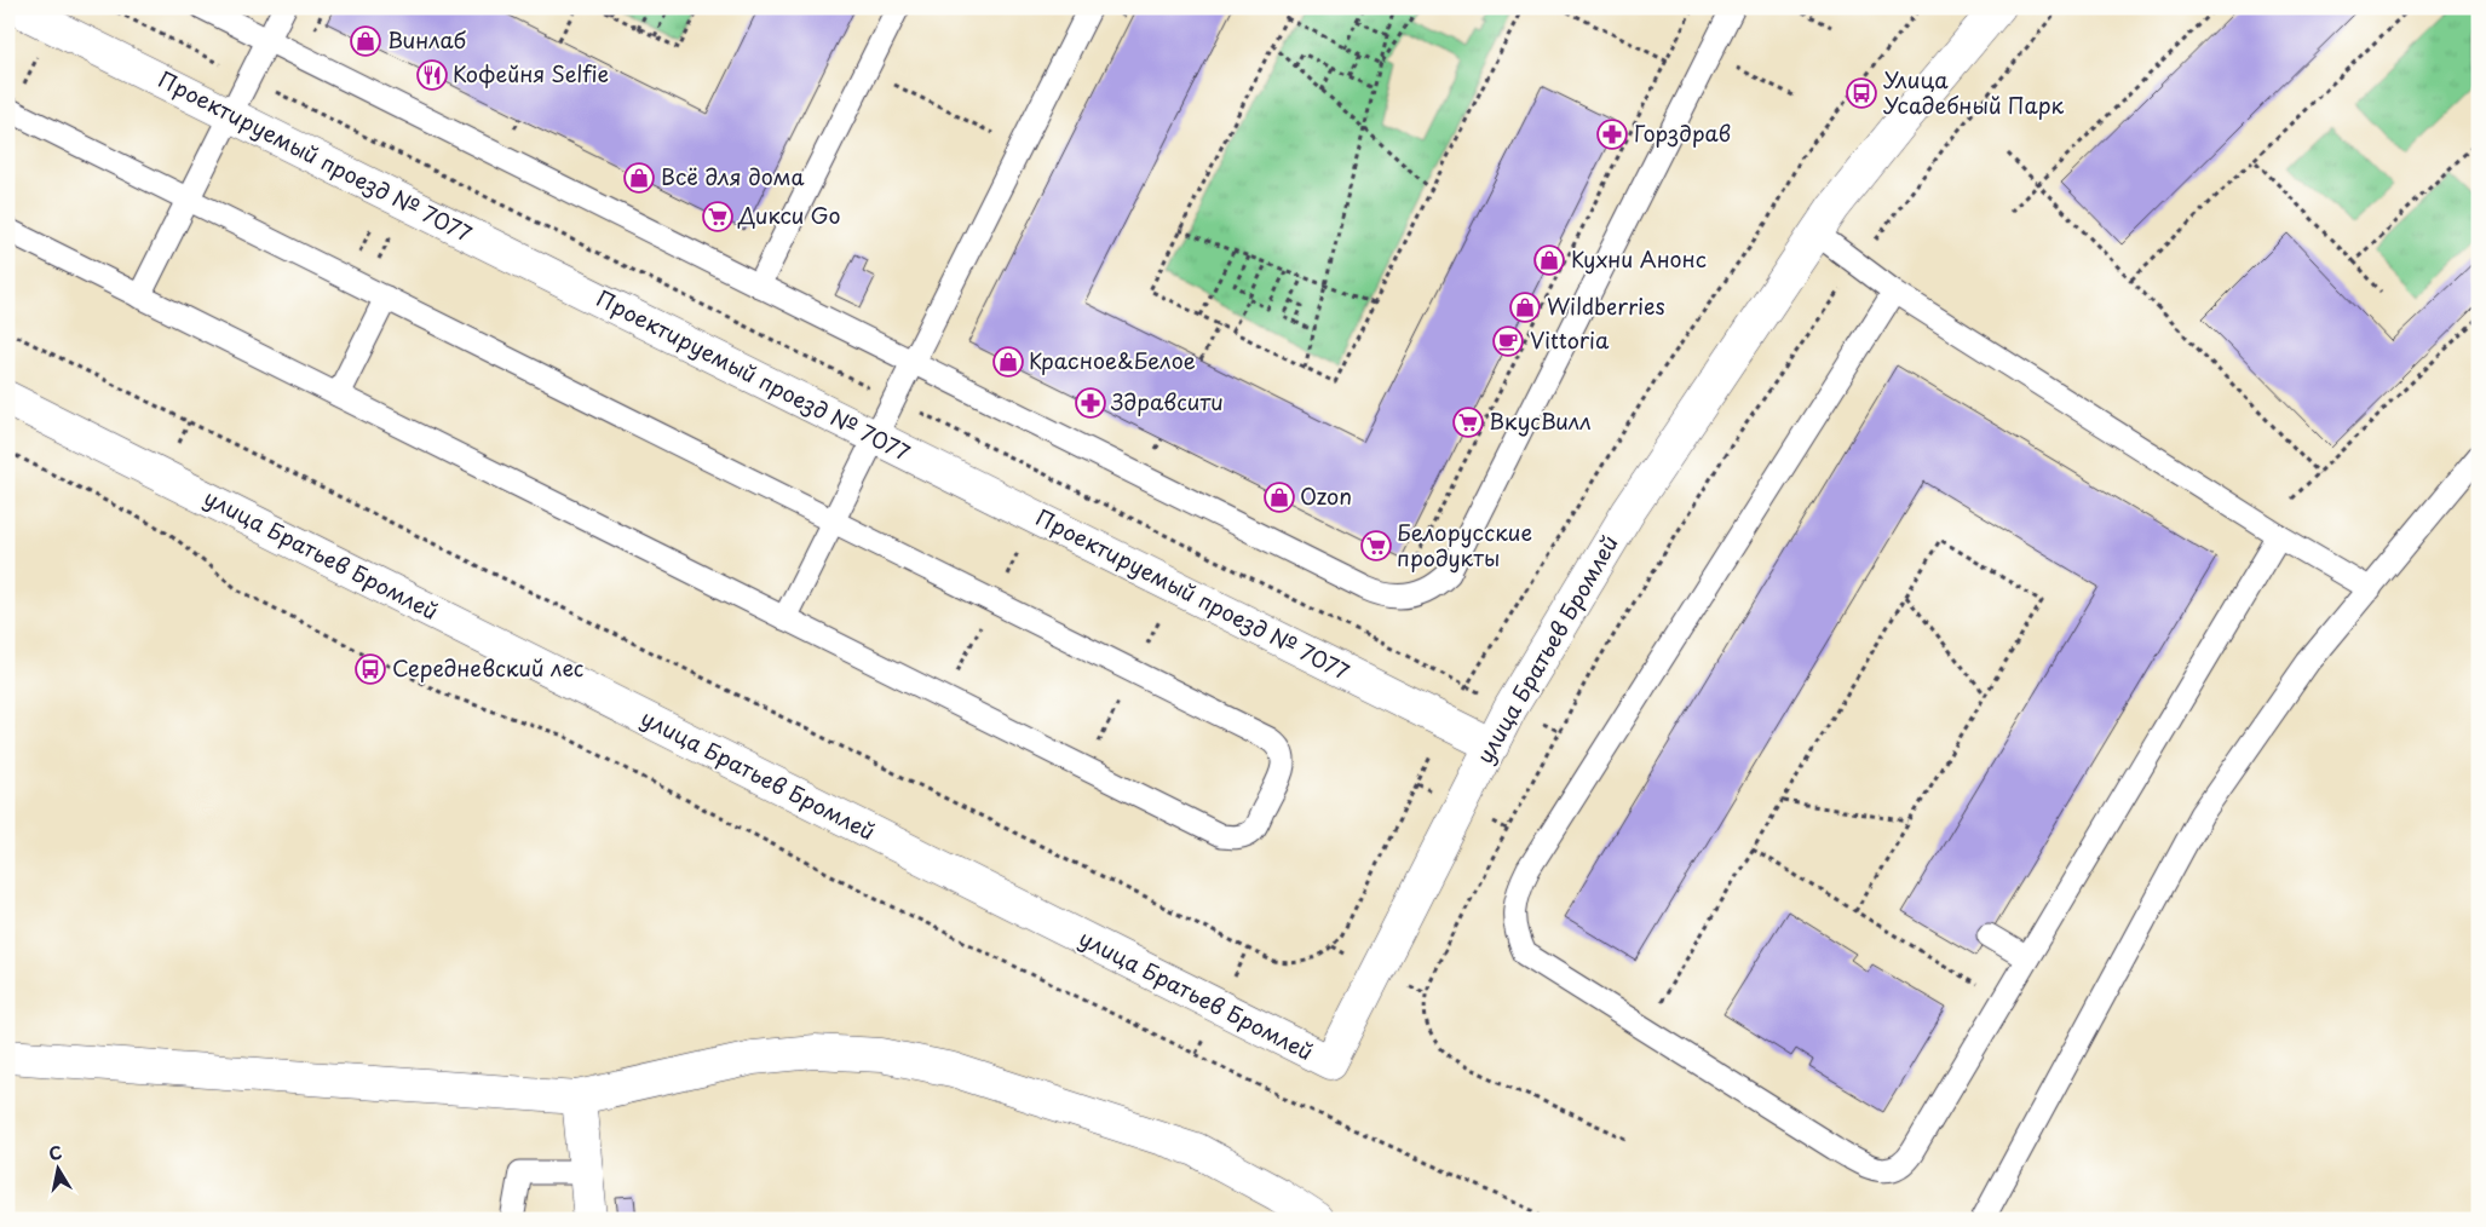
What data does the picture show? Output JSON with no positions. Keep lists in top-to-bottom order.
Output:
{
  "streets": {
    "street": ["Проектируемый проезд № 7077", "улица Братьев Бромлей"]
  },
  "crossings": [
    ["Проектируемый проезд № 7077", "улица Братьев Бромлей"]
  ],
  "places": {
    "shop": [
      "Винлаб",
      "Всё для дома",
      "Кухни Анонс",
      "Wildberries",
      "Красное&Белое",
      "Ozon"
    ],
    "restaurant": ["Кофейня Selfie"],
    "bus stop": ["Улица Усадебный Парк", "Середневский лес"],
    "pharmacy": ["Горздрав", "Здравсити"],
    "supermarket": ["Дикси Go", "ВкусВилл", "Белорусские продукты"],
    "cafe": ["Vittoria"]
  },
  "north": "top"
}
